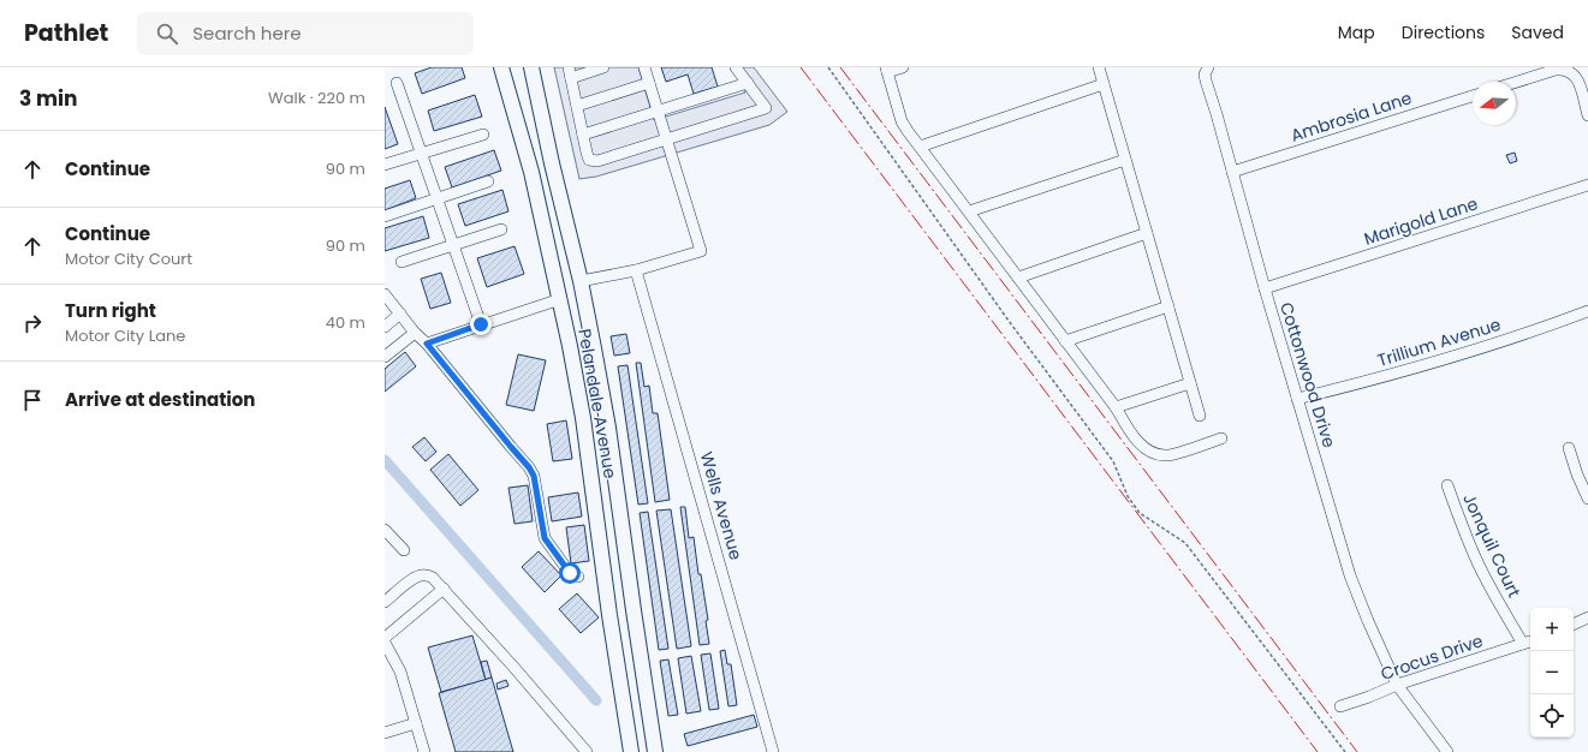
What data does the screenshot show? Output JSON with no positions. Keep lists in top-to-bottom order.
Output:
{
  "streets": {
    "main road": ["Pelandale Avenue"],
    "street": [
      "Ambrosia Lane",
      "Marigold Lane",
      "Trillium Avenue",
      "Cottonwood Drive",
      "Wells Avenue",
      "Jonquil Court",
      "Crocus Drive"
    ]
  },
  "crossings": [
    ["Ambrosia Lane", "Cottonwood Drive"],
    ["Marigold Lane", "Cottonwood Drive"],
    ["Trillium Avenue", "Cottonwood Drive"],
    ["Cottonwood Drive", "Crocus Drive"],
    ["Jonquil Court", "Crocus Drive"]
  ],
  "north": "left",
  "page": {
    "header": "Pathlet",
    "search": "Search here",
    "nav": ["Map", "Directions", "Saved"],
    "heading": ["3 min", "Walk · 220 m"],
    "list": [
      ["Continue", "90 m"],
      ["Continue", "Motor City Court", "90 m"],
      ["Turn right", "Motor City Lane", "40 m"],
      "Arrive at destination"
    ],
    "map_buttons": ["+", "−"]
  }
}
